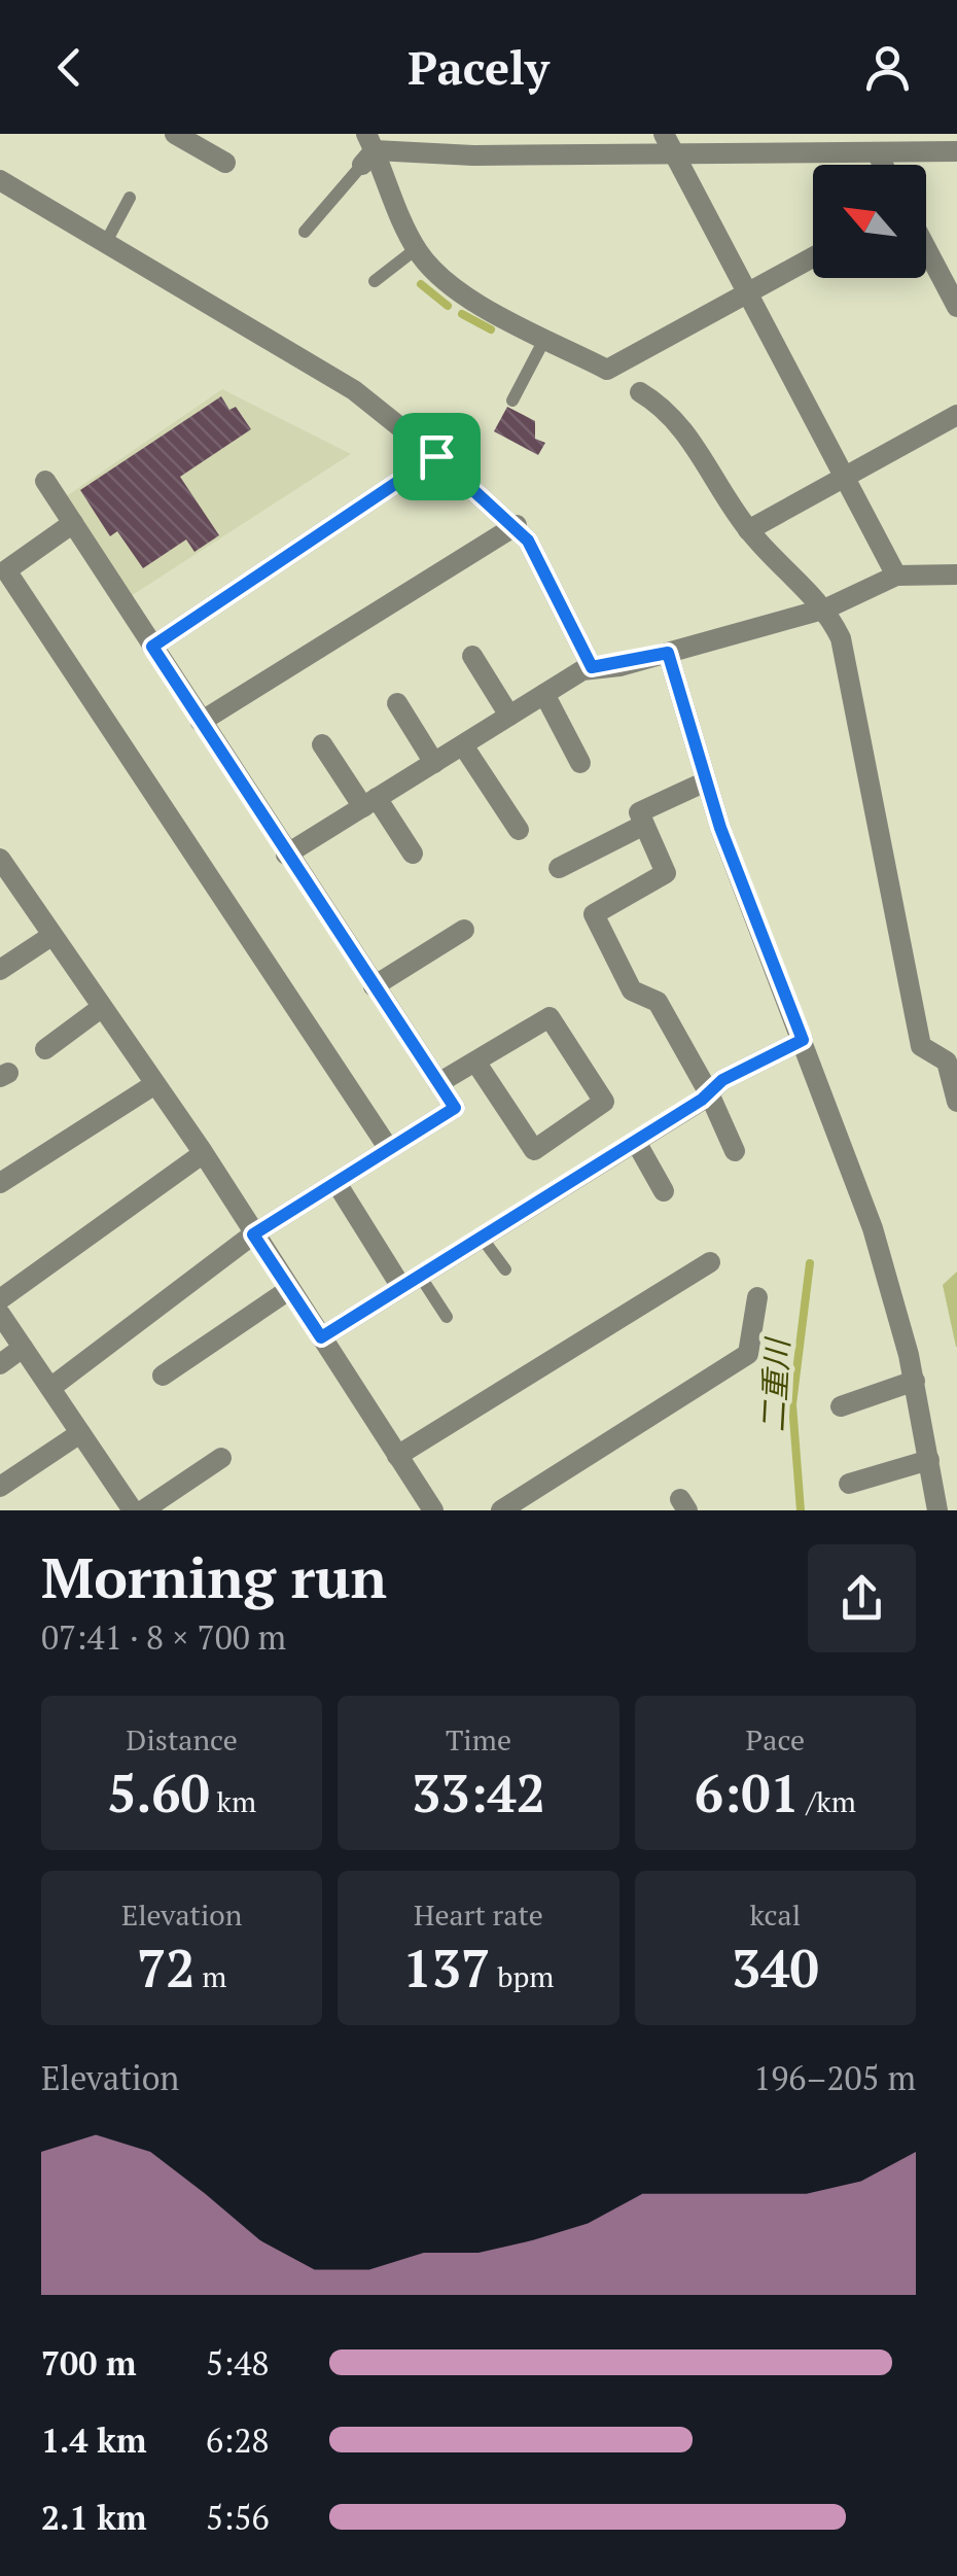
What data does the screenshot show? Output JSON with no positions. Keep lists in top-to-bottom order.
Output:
{
  "water": ["二重川"],
  "north": "top left",
  "page": {
    "header": "Pacely",
    "heading": ["Morning run", "07:41 · 8 × 700 m"],
    "stats": [
      ["Distance", "5.60 km"],
      ["Time", "33:42"],
      ["Pace", "6:01 /km"],
      ["Elevation", "72 m"],
      ["Heart rate", "137 bpm"],
      ["kcal", "340"]
    ],
    "chart": ["Elevation", "196–205 m"],
    "list": [
      {
        "name": "700 m",
        "note": "5:48"
      },
      {
        "name": "1.4 km",
        "note": "6:28"
      },
      {
        "name": "2.1 km",
        "note": "5:56"
      }
    ]
  }
}
